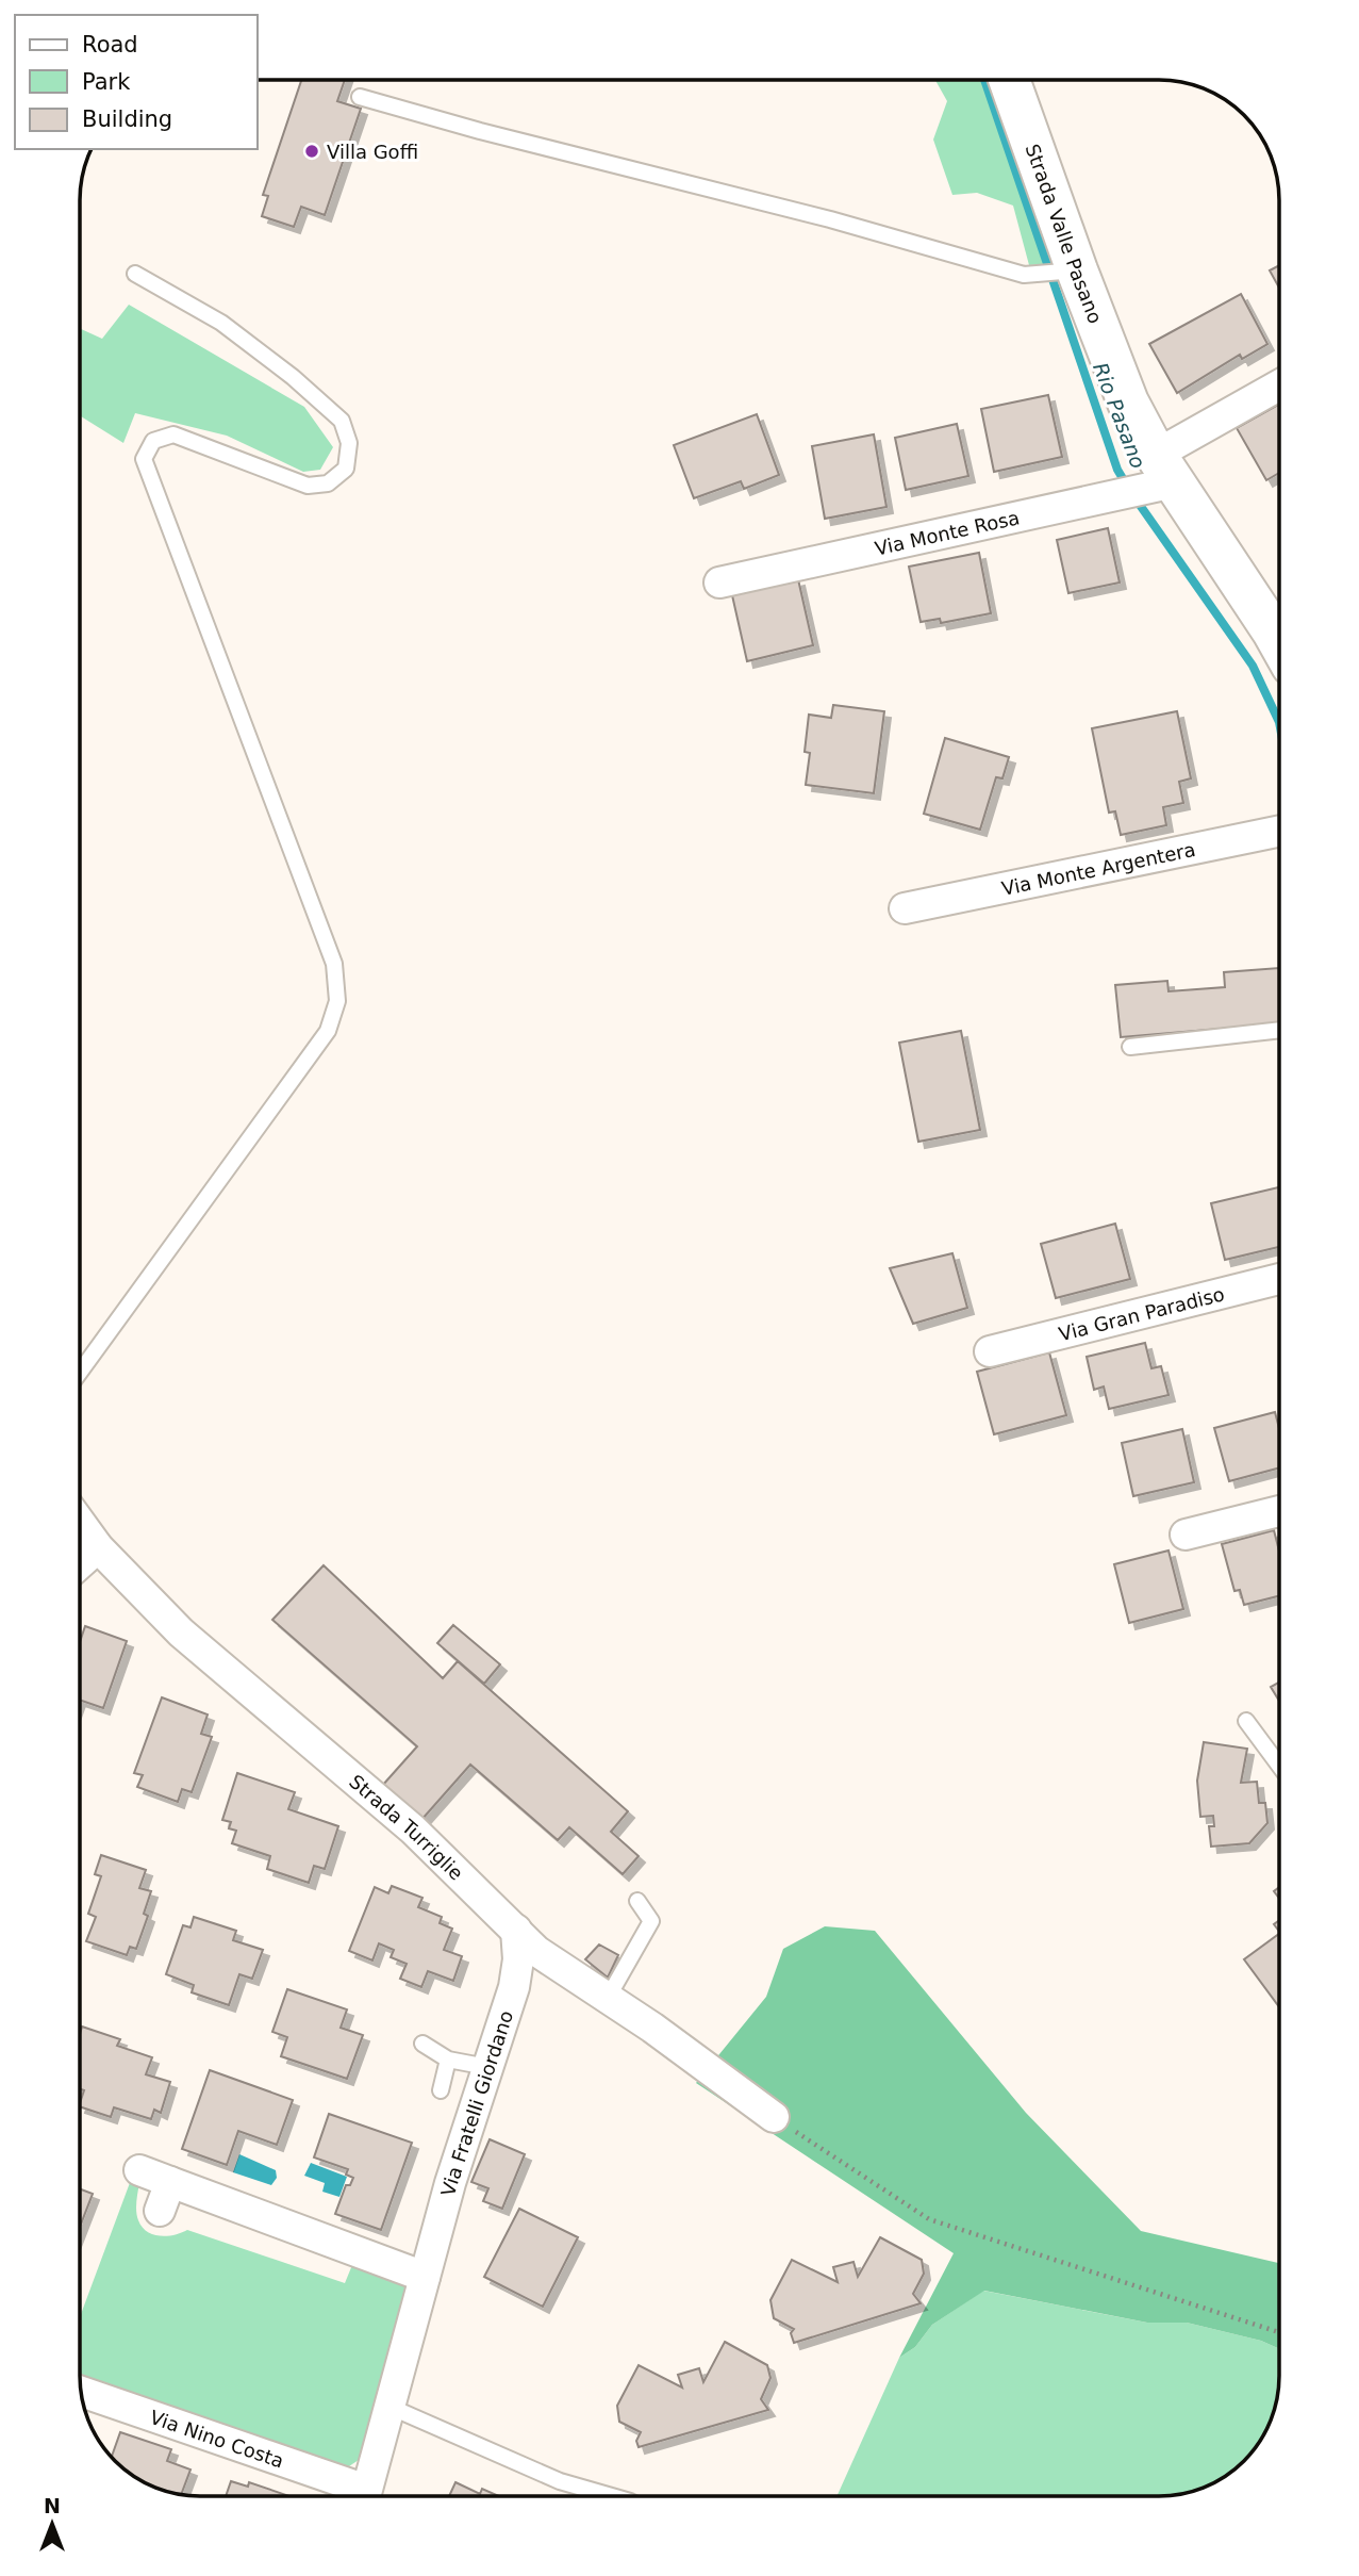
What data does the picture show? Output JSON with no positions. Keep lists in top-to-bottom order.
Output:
{
  "streets": {
    "street": [
      "Strada Valle Pasano",
      "Via Monte Rosa",
      "Via Monte Argentera",
      "Via Gran Paradiso",
      "Strada Turriglie",
      "Via Fratelli Giordano",
      "Via Nino Costa"
    ]
  },
  "crossings": [
    ["Strada Valle Pasano", "Via Monte Rosa"],
    ["Strada Turriglie", "Via Fratelli Giordano"]
  ],
  "water": ["Rio Pasano"],
  "places": ["Villa Goffi"],
  "legend": ["Road", "Park", "Building"],
  "north": "top"
}
